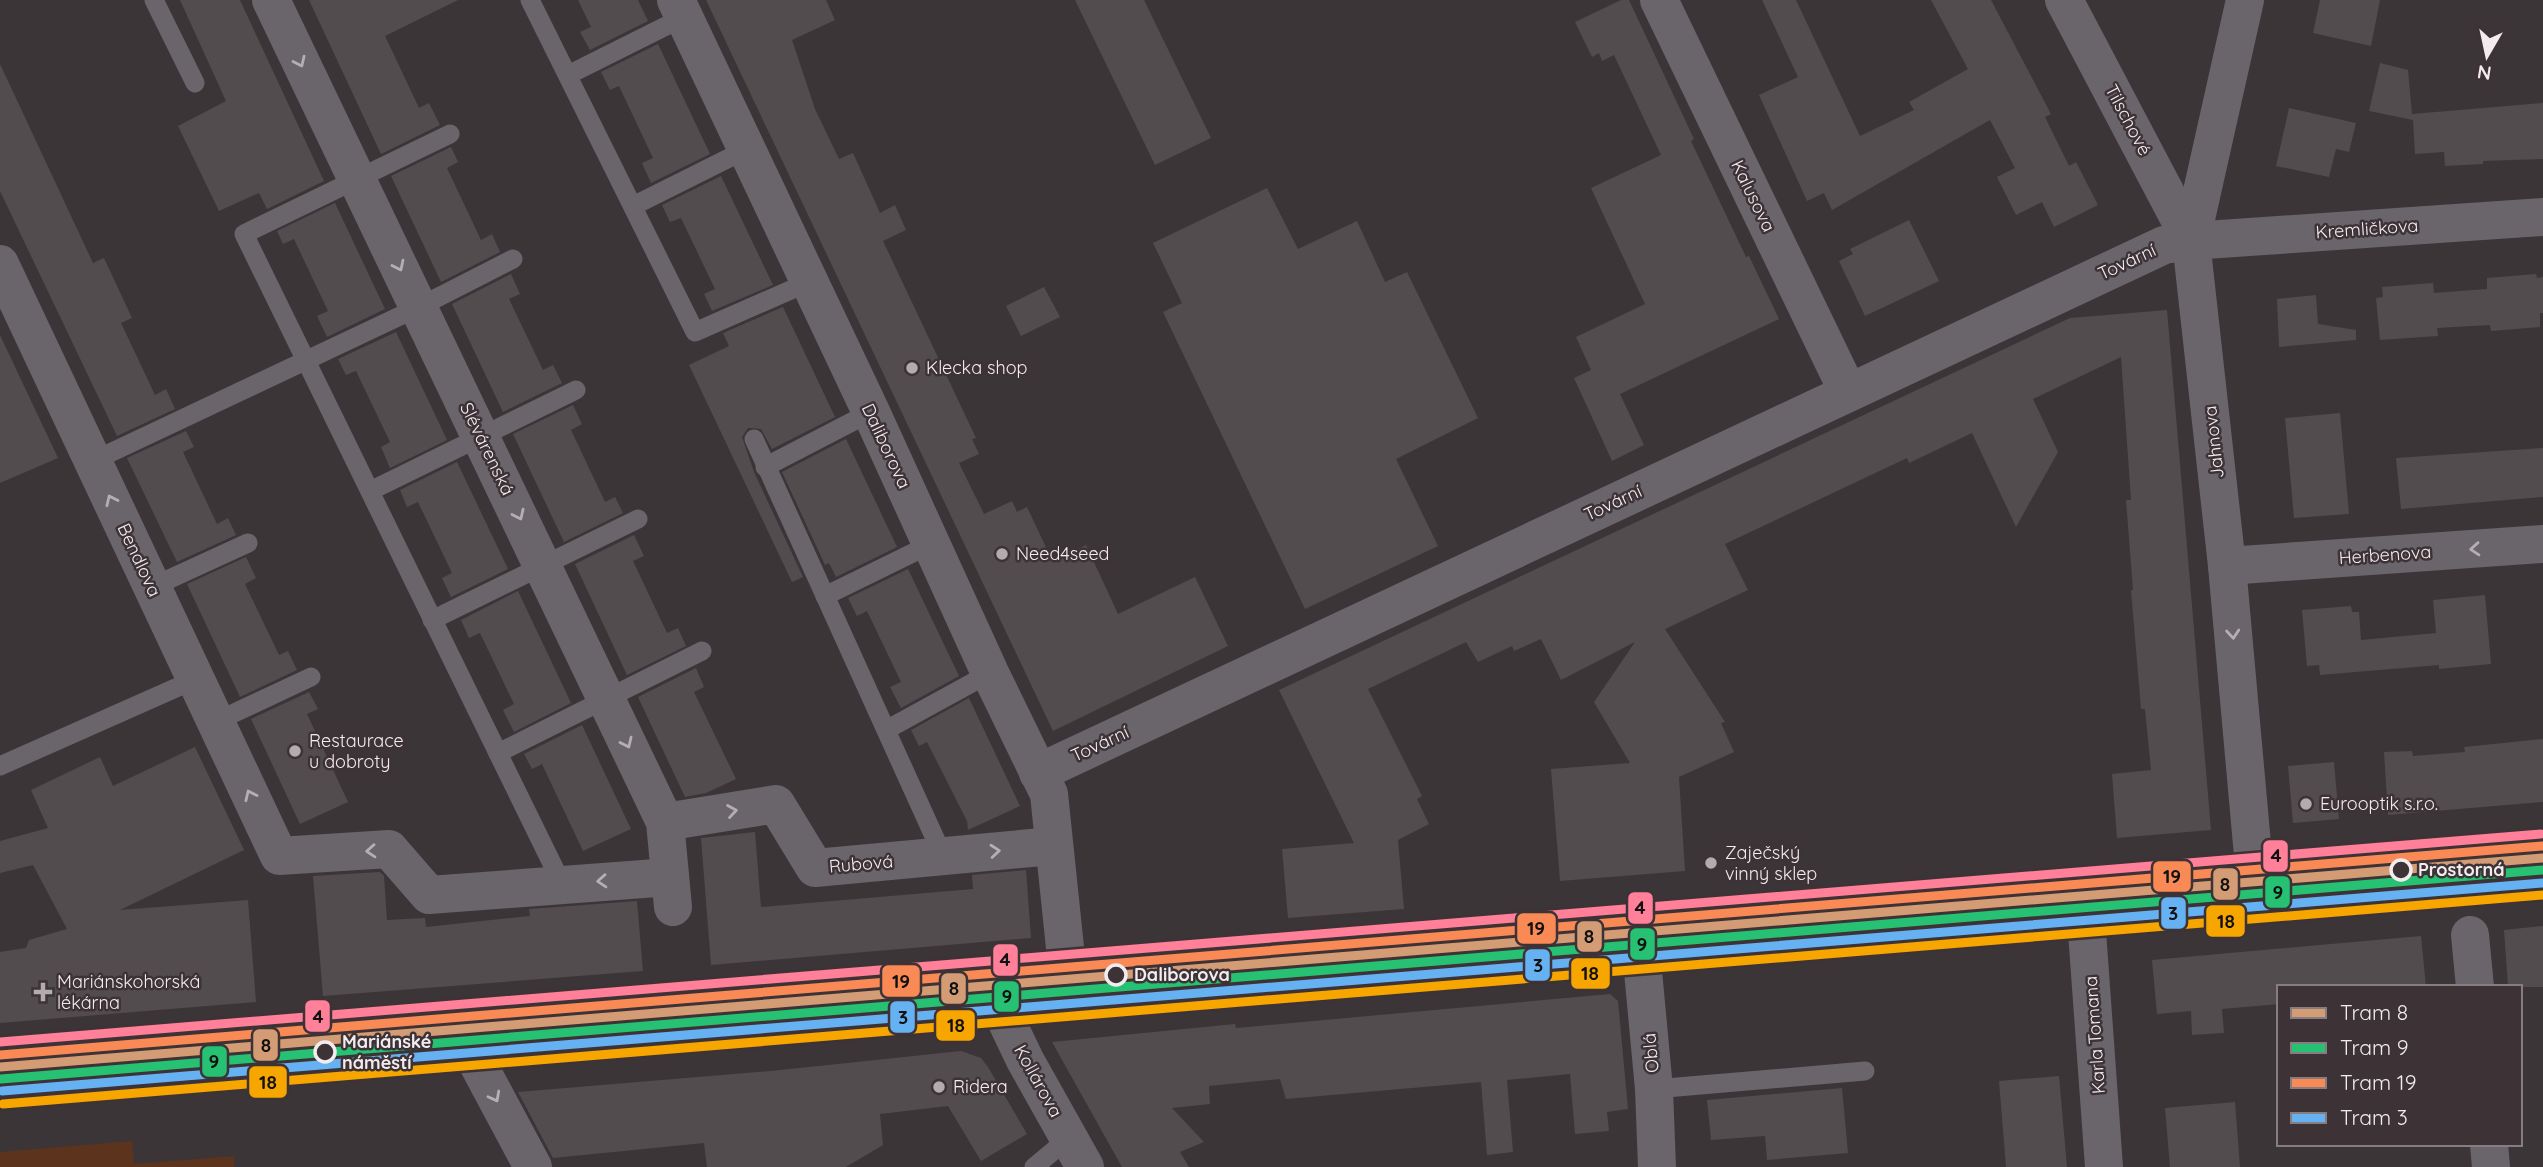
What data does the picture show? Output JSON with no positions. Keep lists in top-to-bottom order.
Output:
{
  "streets": {
    "street": [
      "Tilschové",
      "Kalusova",
      "Kremličkova",
      "Tovární",
      "Jahnova",
      "Daliborova",
      "Slévárenská",
      "Herbenova",
      "Bendlova",
      "Rubová",
      "Karla Tomana",
      "Oblá",
      "Kollárova"
    ]
  },
  "crossings": [
    ["Tilschové", "Kremličkova"],
    ["Tilschové", "Tovární"],
    ["Tilschové", "Jahnova"],
    ["Kalusova", "Tovární"],
    ["Kremličkova", "Tovární"],
    ["Kremličkova", "Jahnova"],
    ["Tovární", "Jahnova"],
    ["Tovární", "Daliborova"],
    ["Jahnova", "Herbenova"],
    ["Daliborova", "Rubová"],
    ["Slévárenská", "Bendlova"],
    ["Slévárenská", "Rubová"]
  ],
  "one_way": [
    "Jahnova",
    "Slévárenská",
    "Herbenova",
    "Bendlova",
    "Rubová"
  ],
  "places": {
    "other": [
      "Klecka shop",
      "Need4seed",
      "Restaurace u dobroty",
      "Eurooptik s.r.o.",
      "Zaječský vinný sklep",
      "Prostorná",
      "Daliborova",
      "Mariánské náměstí",
      "Ridera"
    ],
    "health": ["Mariánskohorská lékárna"]
  },
  "lines": [
    "transit line 4",
    "tram line 19",
    "tram line 8",
    "tram line 9",
    "tram line 3",
    "transit line 18"
  ],
  "legend": [
    "Tram 8",
    "Tram 9",
    "Tram 19",
    "Tram 3"
  ],
  "north": "bottom"
}
